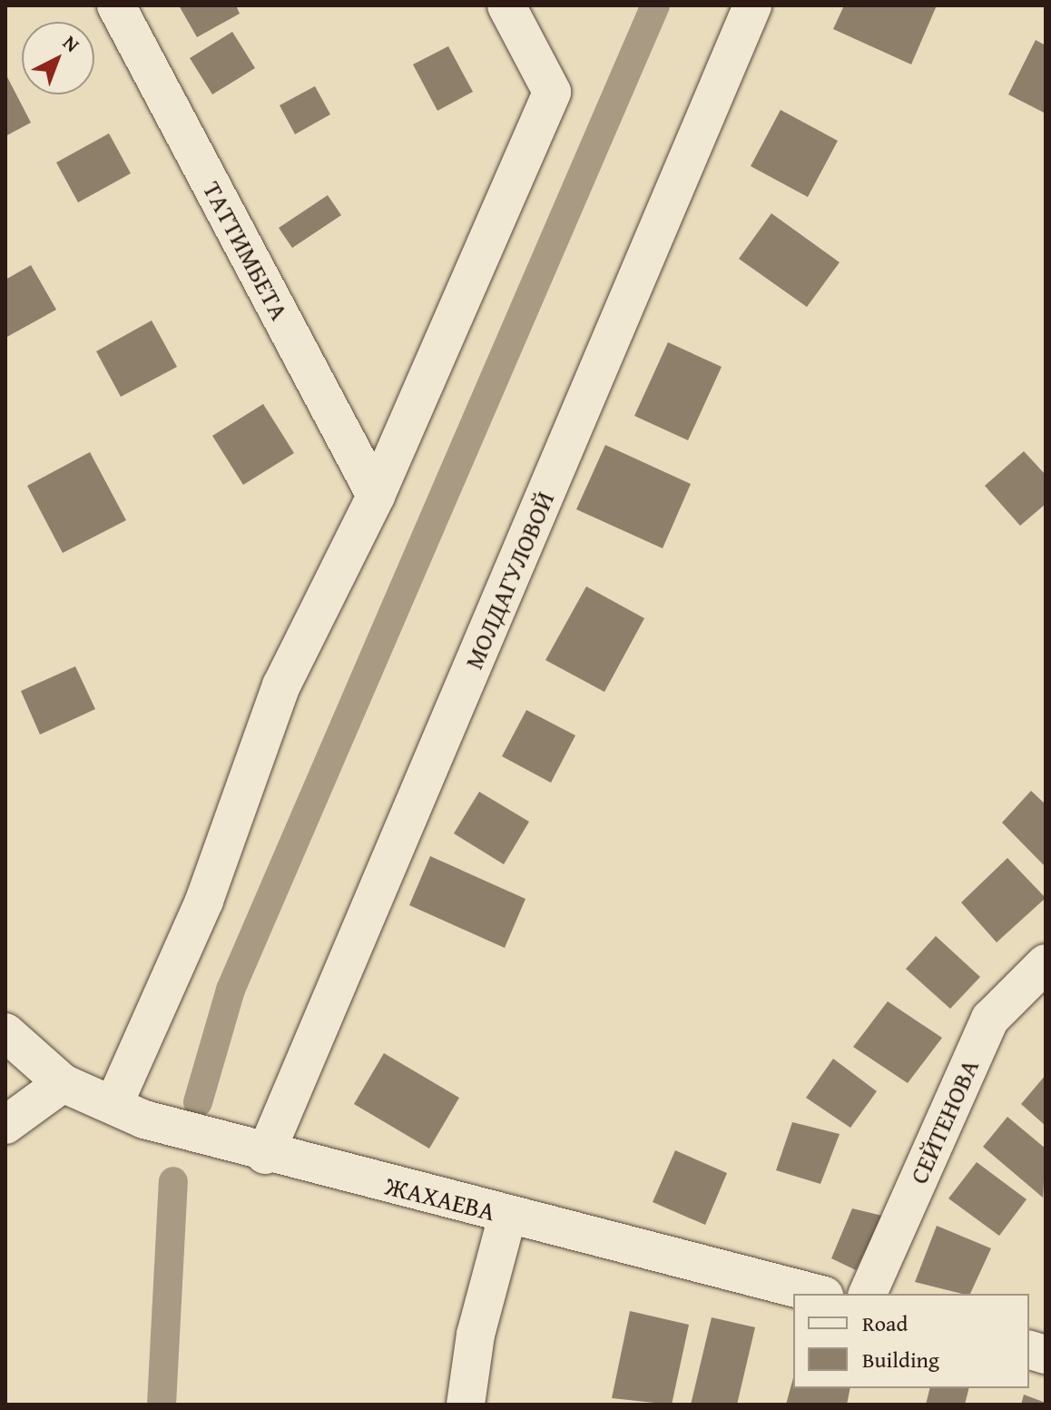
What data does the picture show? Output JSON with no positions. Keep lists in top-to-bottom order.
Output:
{
  "streets": {
    "street": [
      "ТАТТИМБЕТА",
      "МОЛДАГУЛОВОЙ",
      "СЕЙТЕНОВА",
      "ЖАХАЕВА"
    ]
  },
  "crossings": [
    ["МОЛДАГУЛОВОЙ", "ЖАХАЕВА"]
  ],
  "legend": ["Road", "Building"],
  "north": "top right"
}
